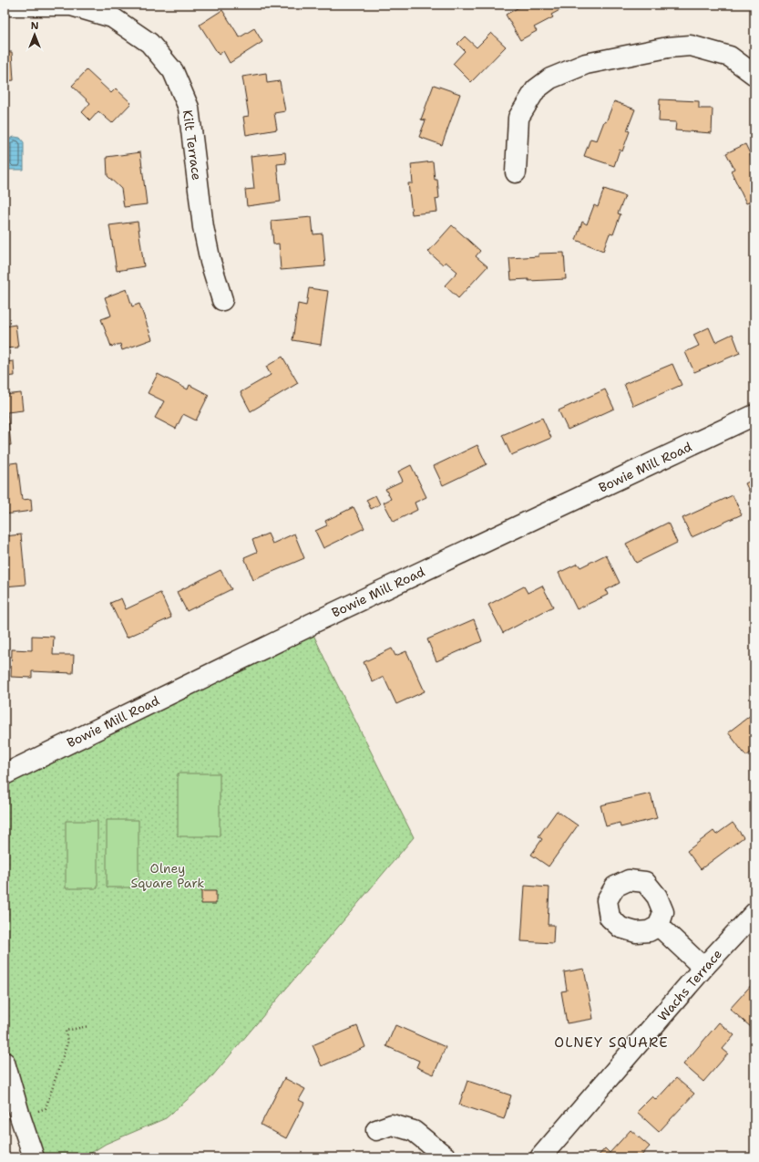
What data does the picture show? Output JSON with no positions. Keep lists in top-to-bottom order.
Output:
{
  "streets": {
    "street": ["Kilt Terrace", "Bowie Mill Road", "Wachs Terrace"]
  },
  "districts": ["OLNEY SQUARE"],
  "parks": ["Olney Square Park"],
  "north": "top"
}
